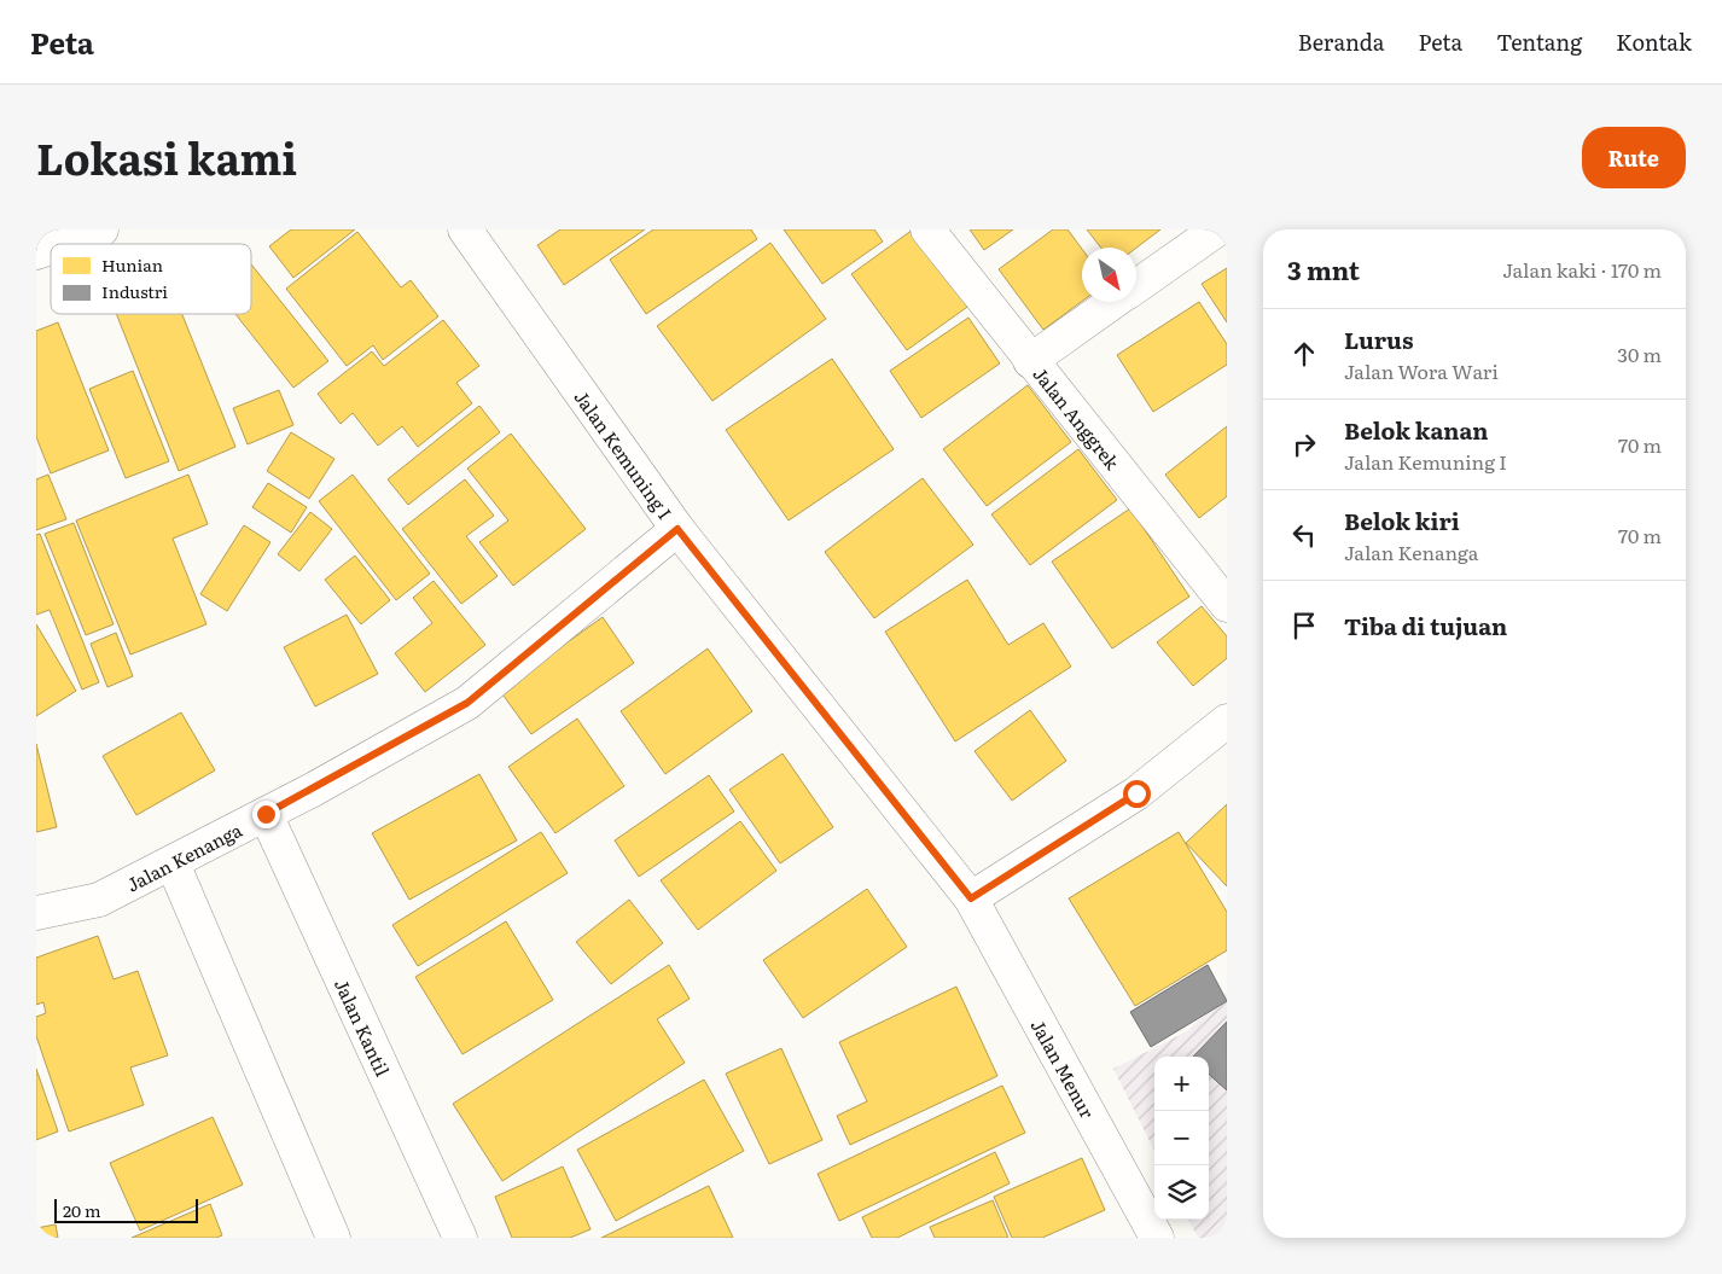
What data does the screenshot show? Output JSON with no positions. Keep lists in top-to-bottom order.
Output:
{
  "streets": {
    "street": [
      "Jalan Anggrek",
      "Jalan Kemuning I",
      "Jalan Kenanga",
      "Jalan Kantil",
      "Jalan Menur"
    ]
  },
  "crossings": [
    ["Jalan Kemuning I", "Jalan Kenanga"],
    ["Jalan Kemuning I", "Jalan Menur"],
    ["Jalan Kenanga", "Jalan Kantil"]
  ],
  "legend": ["Hunian", "Industri"],
  "scale_bar": "20 m",
  "north": "bottom right",
  "page": {
    "header": "Peta",
    "nav": [
      "Beranda",
      "Peta",
      "Tentang",
      "Kontak"
    ],
    "title": "Lokasi kami",
    "buttons": "Rute",
    "heading": ["3 mnt", "Jalan kaki · 170 m"],
    "list": [
      ["Lurus", "Jalan Wora Wari", "30 m"],
      ["Belok kanan", "Jalan Kemuning I", "70 m"],
      ["Belok kiri", "Jalan Kenanga", "70 m"],
      "Tiba di tujuan"
    ],
    "map_buttons": ["+", "−"],
    "scale": "20 m"
  }
}
